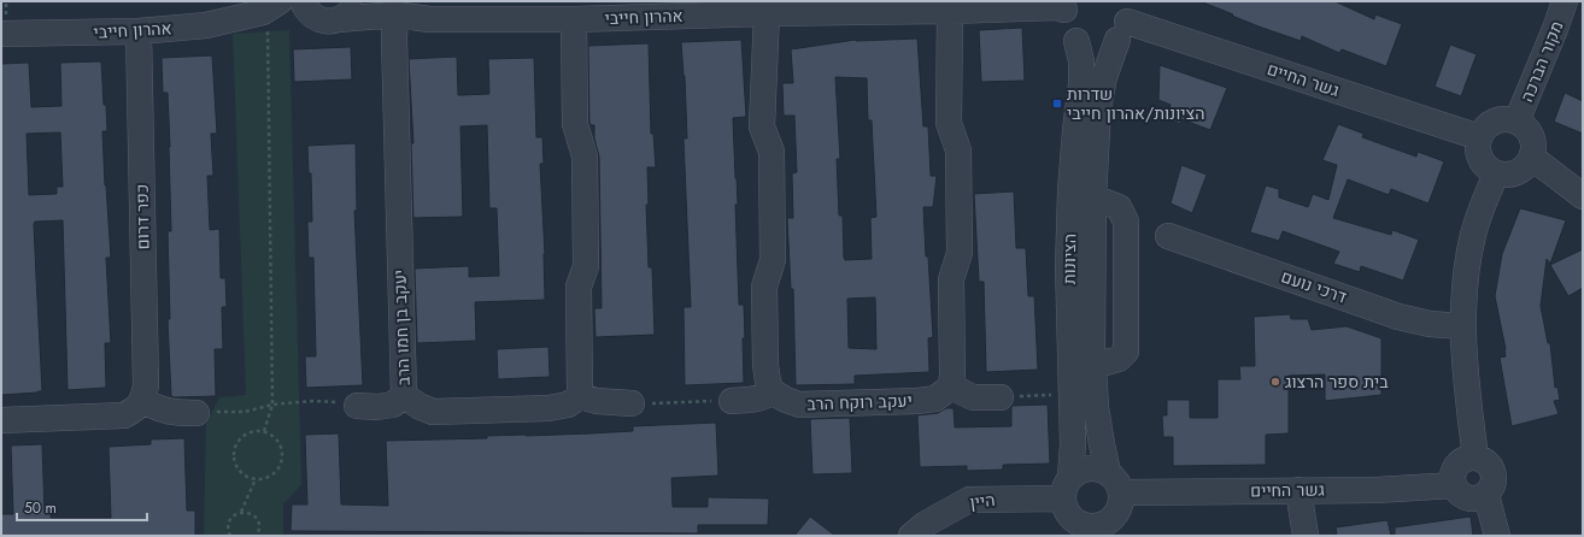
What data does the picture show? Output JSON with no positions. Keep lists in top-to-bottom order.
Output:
{
  "streets": {
    "street": [
      "אהרון חייבי",
      "מקור הברכה",
      "גשר החיים",
      "כפר דרום",
      "הציונות",
      "דרכי נועם",
      "יעקב בן חמו הרב",
      "יעקב רוקח הרב",
      "היין"
    ]
  },
  "crossings": [
    ["אהרון חייבי", "כפר דרום"],
    ["אהרון חייבי", "הציונות"],
    ["אהרון חייבי", "יעקב בן חמו הרב"],
    ["מקור הברכה", "גשר החיים"],
    ["גשר החיים", "הציונות"],
    ["גשר החיים", "היין"],
    ["הציונות", "היין"]
  ],
  "places": {
    "transit": ["שדרות הציונות/אהרון חייבי"],
    "other": ["בית ספר הרצוג"]
  },
  "scale_bar": "50 m"
}
